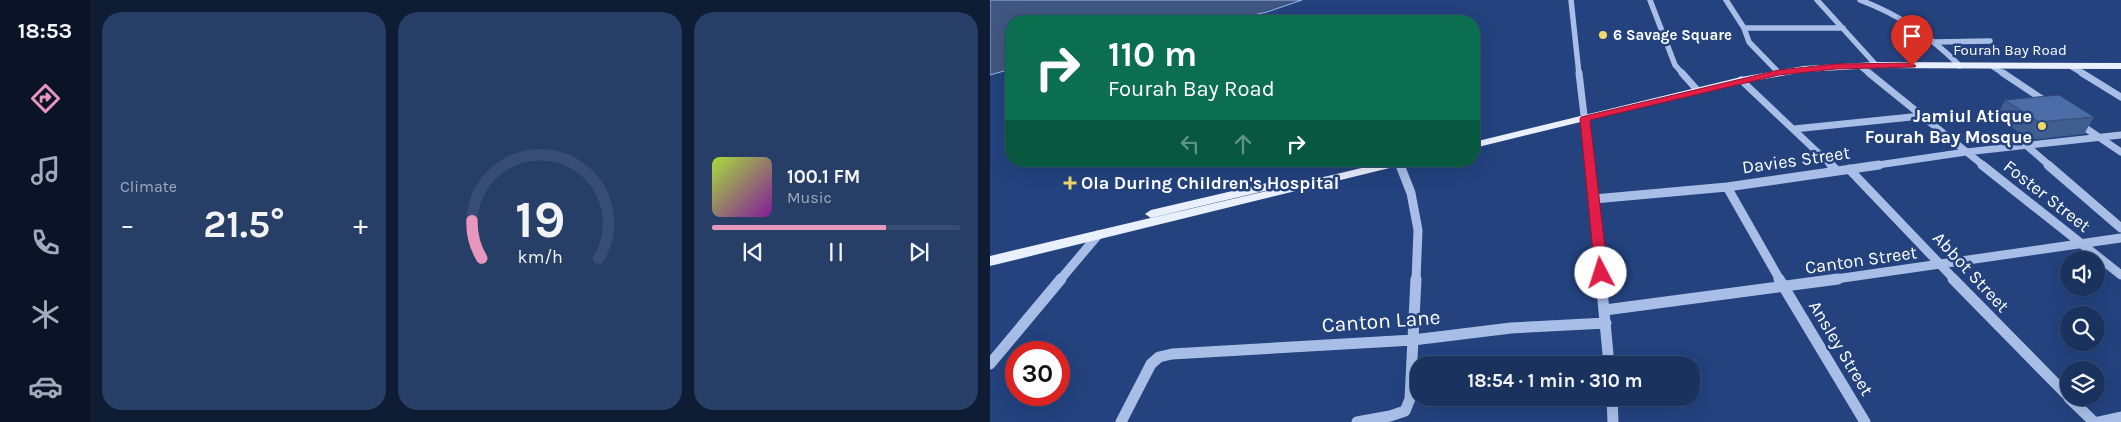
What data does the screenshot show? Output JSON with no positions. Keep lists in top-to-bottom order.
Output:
{
  "streets": {
    "main road": ["Fourah Bay Road"],
    "street": [
      "Davies Street",
      "Foster Street",
      "Canton Street",
      "Abbot Street",
      "Canton Lane",
      "Ansley Street"
    ]
  },
  "crossings": [
    ["Fourah Bay Road", "Foster Street"],
    ["Davies Street", "Foster Street"],
    ["Davies Street", "Abbot Street"],
    ["Davies Street", "Ansley Street"],
    ["Foster Street", "Canton Street"],
    ["Canton Street", "Abbot Street"],
    ["Canton Street", "Ansley Street"]
  ],
  "places": {
    "other": ["6 Savage Square", "Jamiul Atique Fourah Bay Mosque"],
    "health": ["Ola During Children's Hospital"]
  },
  "page": {
    "tabs": "18:53",
    "tile": "Climate",
    "turn": ["110 m", "Fourah Bay Road"],
    "song": ["100.1 FM", "Music"],
    "heat": ["−", "21.5°", "+"],
    "limit": "30",
    "trip": "18:54 · 1 min · 310 m",
    "gauge": ["19", "km/h"]
  }
}
